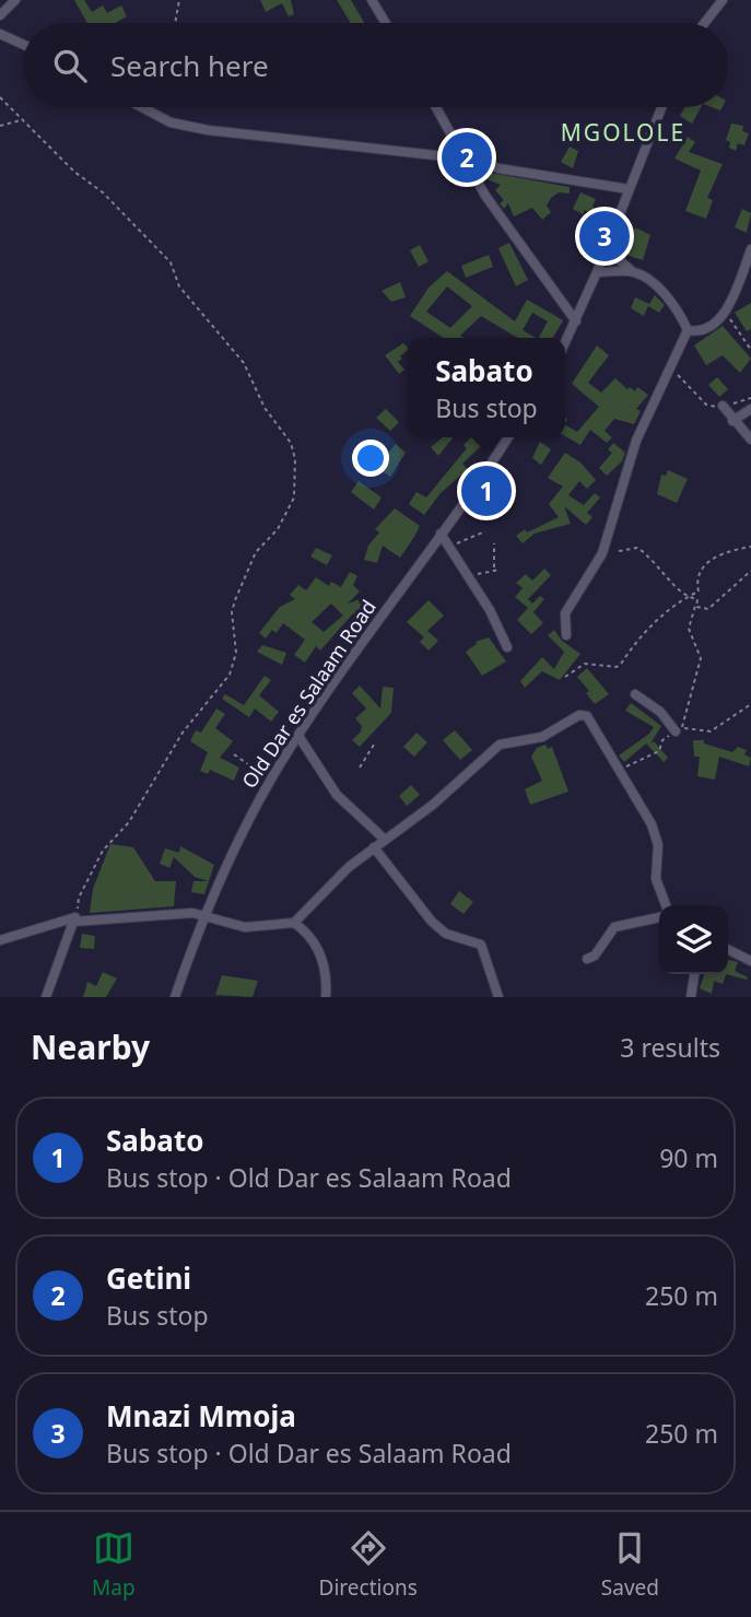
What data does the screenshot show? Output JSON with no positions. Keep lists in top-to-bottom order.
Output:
{
  "streets": {
    "street": ["Old Dar es Salaam Road"]
  },
  "districts": ["MGOLOLE"],
  "page": {
    "search": "Search here",
    "pins": ["2", "3", "1"],
    "popup": ["Sabato", "Bus stop"],
    "heading": ["Nearby", "3 results"],
    "list": [
      {
        "mark": "1",
        "name": "Sabato",
        "note": "Bus stop · Old Dar es Salaam Road",
        "value": "90 m"
      },
      {
        "mark": "2",
        "name": "Getini",
        "note": "Bus stop",
        "value": "250 m"
      },
      {
        "mark": "3",
        "name": "Mnazi Mmoja",
        "note": "Bus stop · Old Dar es Salaam Road",
        "value": "250 m"
      }
    ],
    "nav": ["Map", "Directions", "Saved"]
  }
}
